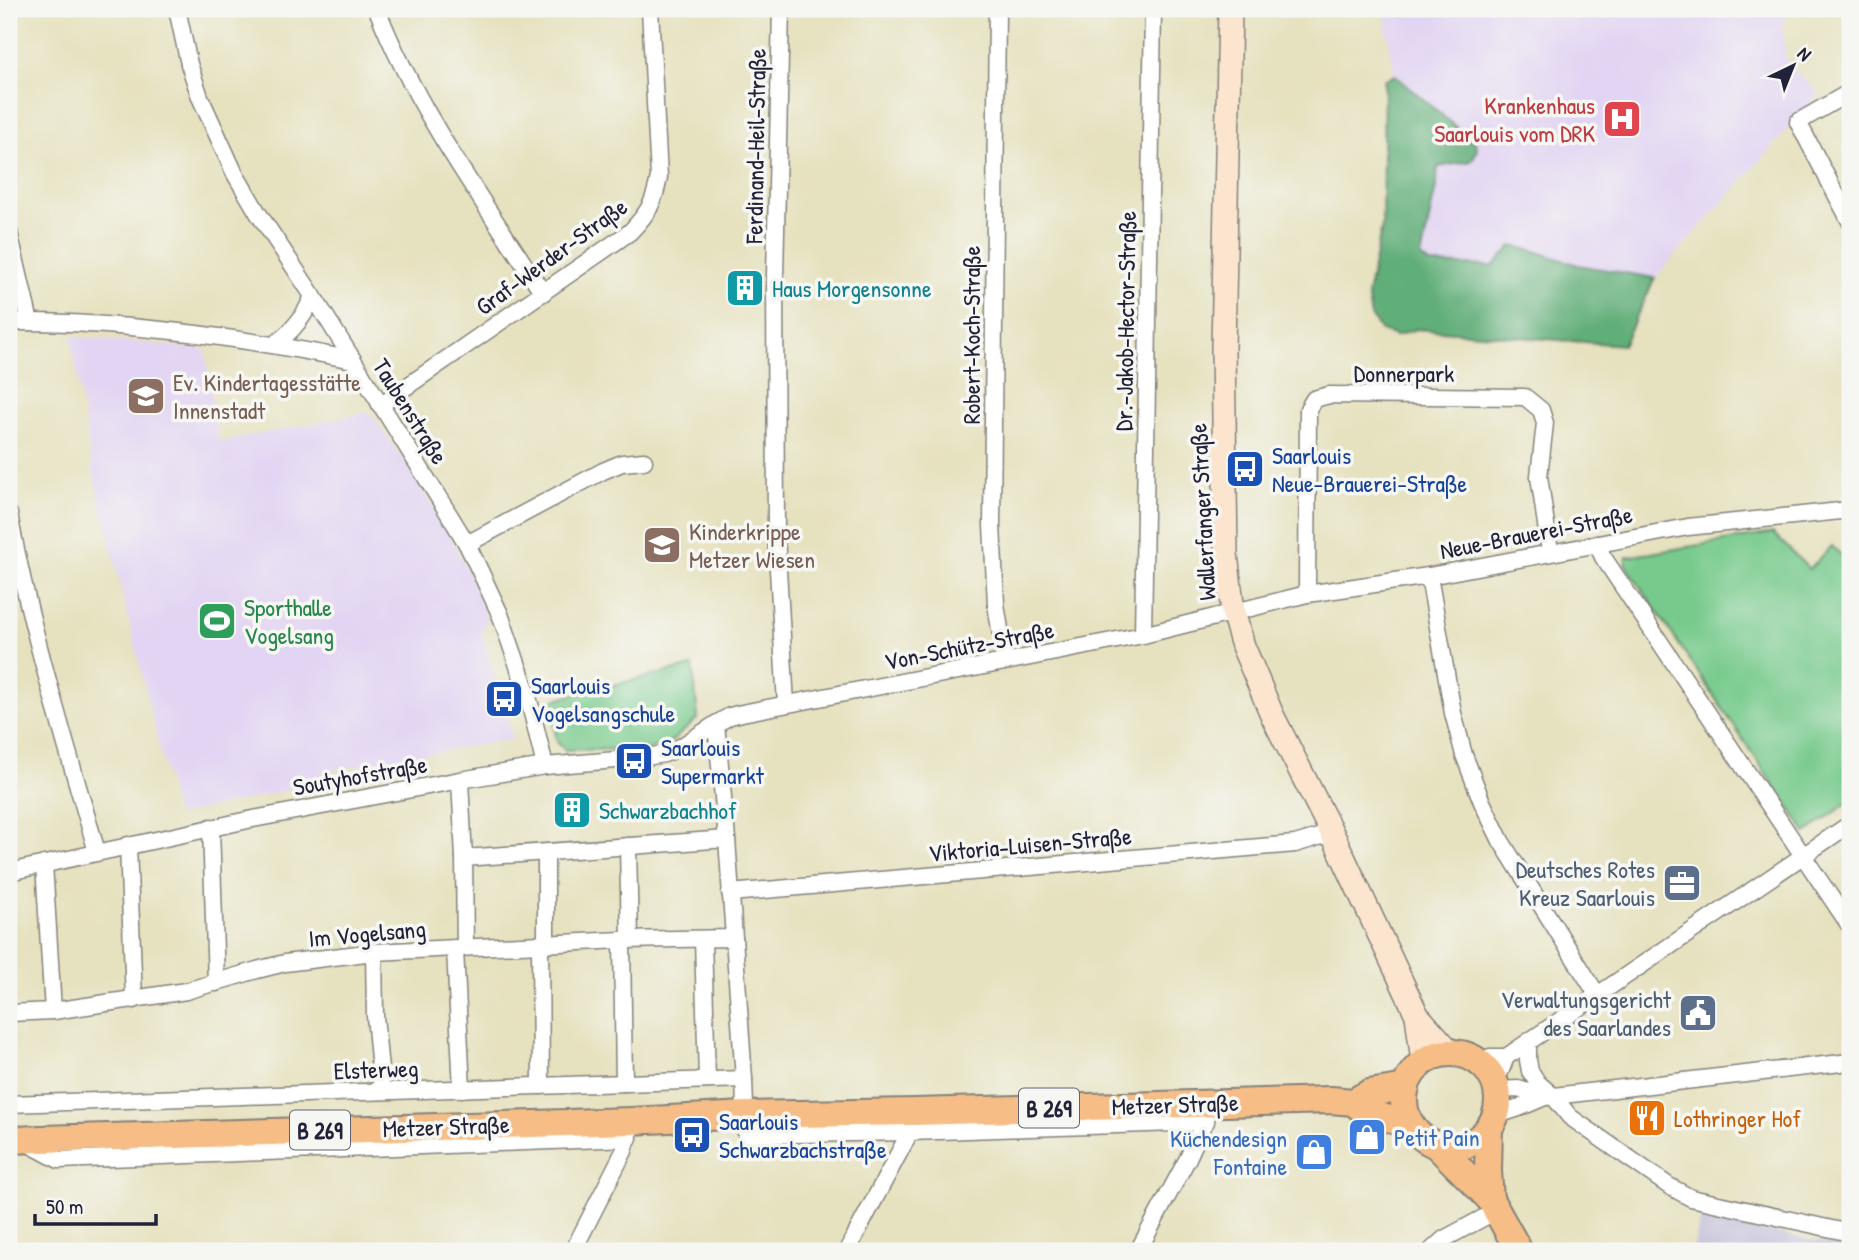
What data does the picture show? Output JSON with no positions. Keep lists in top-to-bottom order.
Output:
{
  "streets": {
    "main road": ["Wallerfanger Straße", "Metzer Straße", "B 269"],
    "street": [
      "Ferdinand-Heil-Straße",
      "Graf-Werder-Straße",
      "Dr.-Jakob-Hector-Straße",
      "Robert-Koch-Straße",
      "Donnerpark",
      "Taubenstraße",
      "Neue-Brauerei-Straße",
      "Von-Schütz-Straße",
      "Soutyhofstraße",
      "Viktoria-Luisen-Straße",
      "Im Vogelsang",
      "Elsterweg"
    ]
  },
  "crossings": [
    ["Ferdinand-Heil-Straße", "Von-Schütz-Straße"],
    ["Graf-Werder-Straße", "Taubenstraße"],
    ["Dr.-Jakob-Hector-Straße", "Von-Schütz-Straße"],
    ["Robert-Koch-Straße", "Von-Schütz-Straße"],
    ["Donnerpark", "Neue-Brauerei-Straße"],
    ["Taubenstraße", "Soutyhofstraße"],
    ["Wallerfanger Straße", "Neue-Brauerei-Straße"],
    ["Wallerfanger Straße", "Von-Schütz-Straße"],
    ["Wallerfanger Straße", "Viktoria-Luisen-Straße"],
    ["Wallerfanger Straße", "Metzer Straße"],
    ["Neue-Brauerei-Straße", "Von-Schütz-Straße"],
    ["Von-Schütz-Straße", "Soutyhofstraße"]
  ],
  "places": {
    "hospital": ["Krankenhaus Saarlouis vom DRK"],
    "building": ["Haus Morgensonne", "Schwarzbachhof"],
    "school or university": ["Ev. Kindertagesstätte Innenstadt", "Kinderkrippe Metzer Wiesen"],
    "bus stop": [
      "Saarlouis Neue-Brauerei-Straße",
      "Saarlouis Vogelsangschule",
      "Saarlouis Supermarkt",
      "Saarlouis Schwarzbachstraße"
    ],
    "sports": ["Sporthalle Vogelsang"],
    "office": ["Deutsches Rotes Kreuz Saarlouis"],
    "public building": ["Verwaltungsgericht des Saarlandes"],
    "restaurant": ["Lothringer Hof"],
    "shop": ["Petit Pain", "Küchendesign Fontaine"]
  },
  "scale_bar": "50 m",
  "north": "top right"
}
